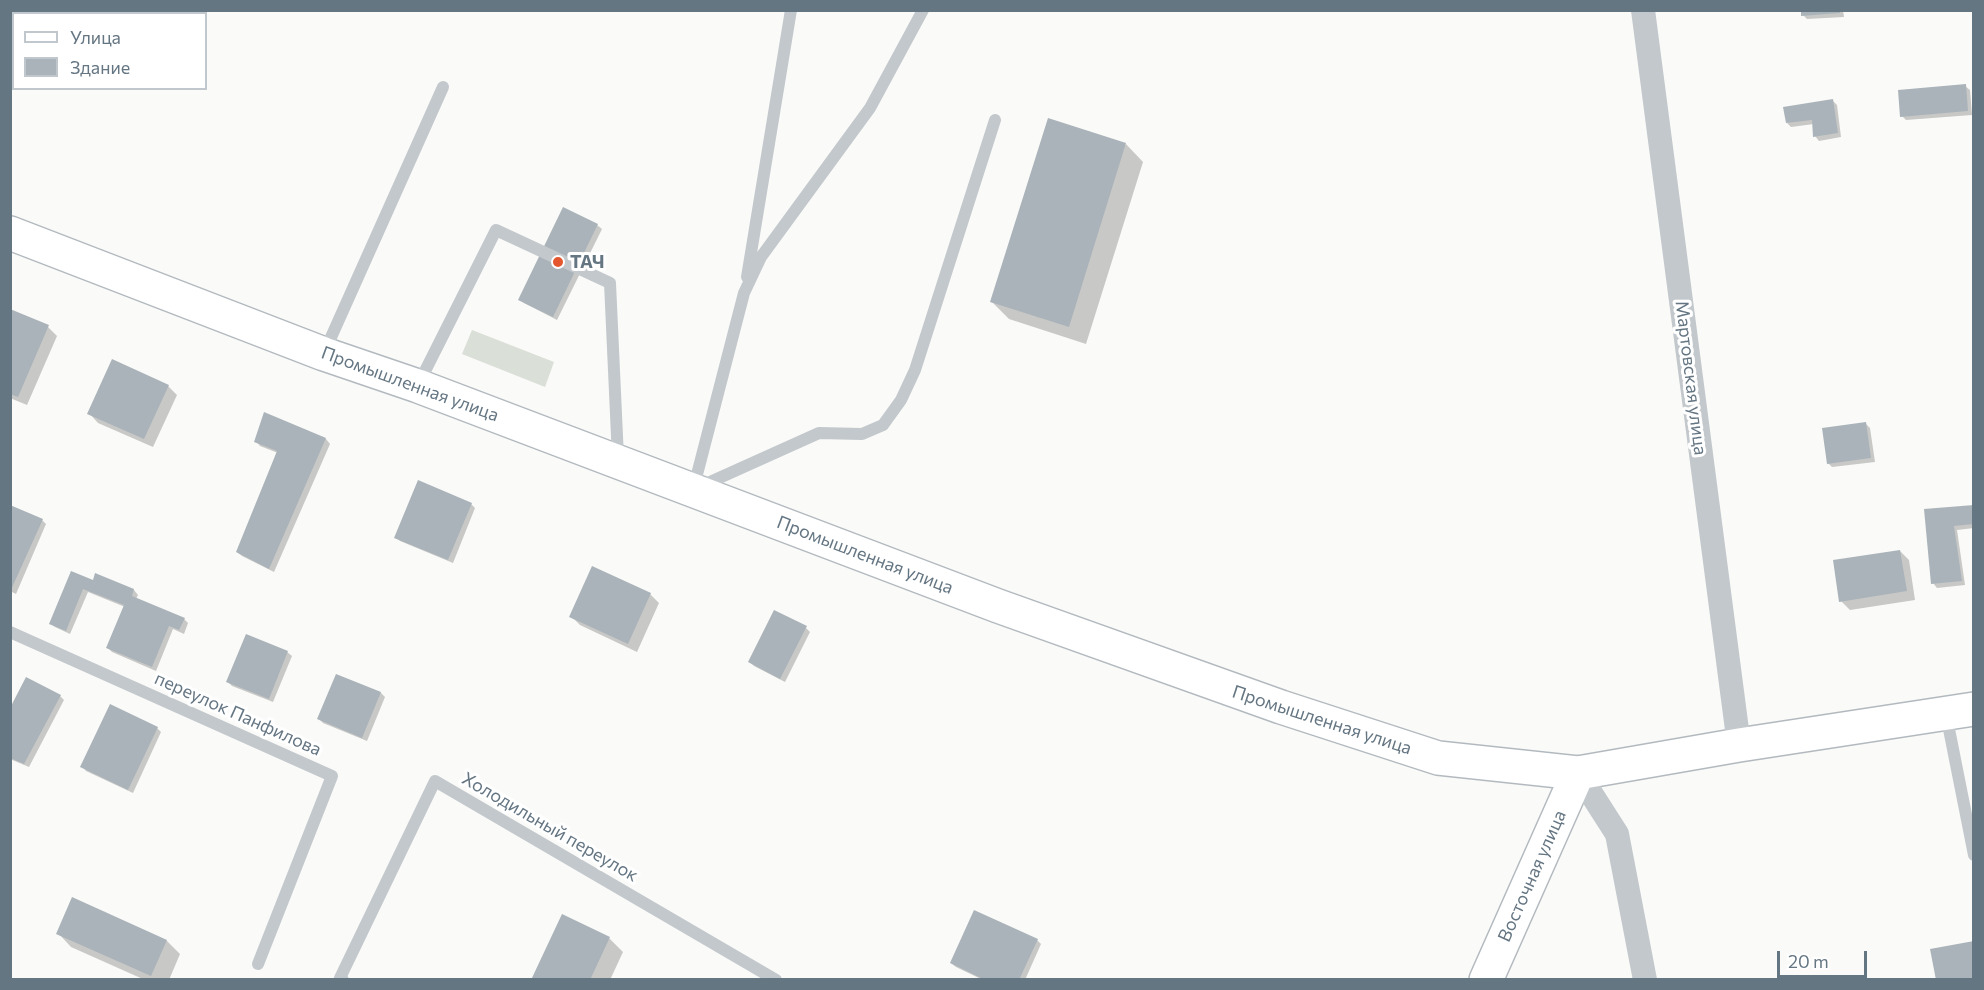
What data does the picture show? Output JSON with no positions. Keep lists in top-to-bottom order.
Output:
{
  "streets": {
    "street": ["Мартовская улица", "Промышленная улица", "Восточная улица"],
    "lane": ["переулок Панфилова", "Холодильный переулок"]
  },
  "crossings": [
    ["Мартовская улица", "Промышленная улица"],
    ["Промышленная улица", "Восточная улица"]
  ],
  "places": ["ТАЧ"],
  "legend": ["Улица", "Здание"],
  "scale_bar": "20 m"
}
